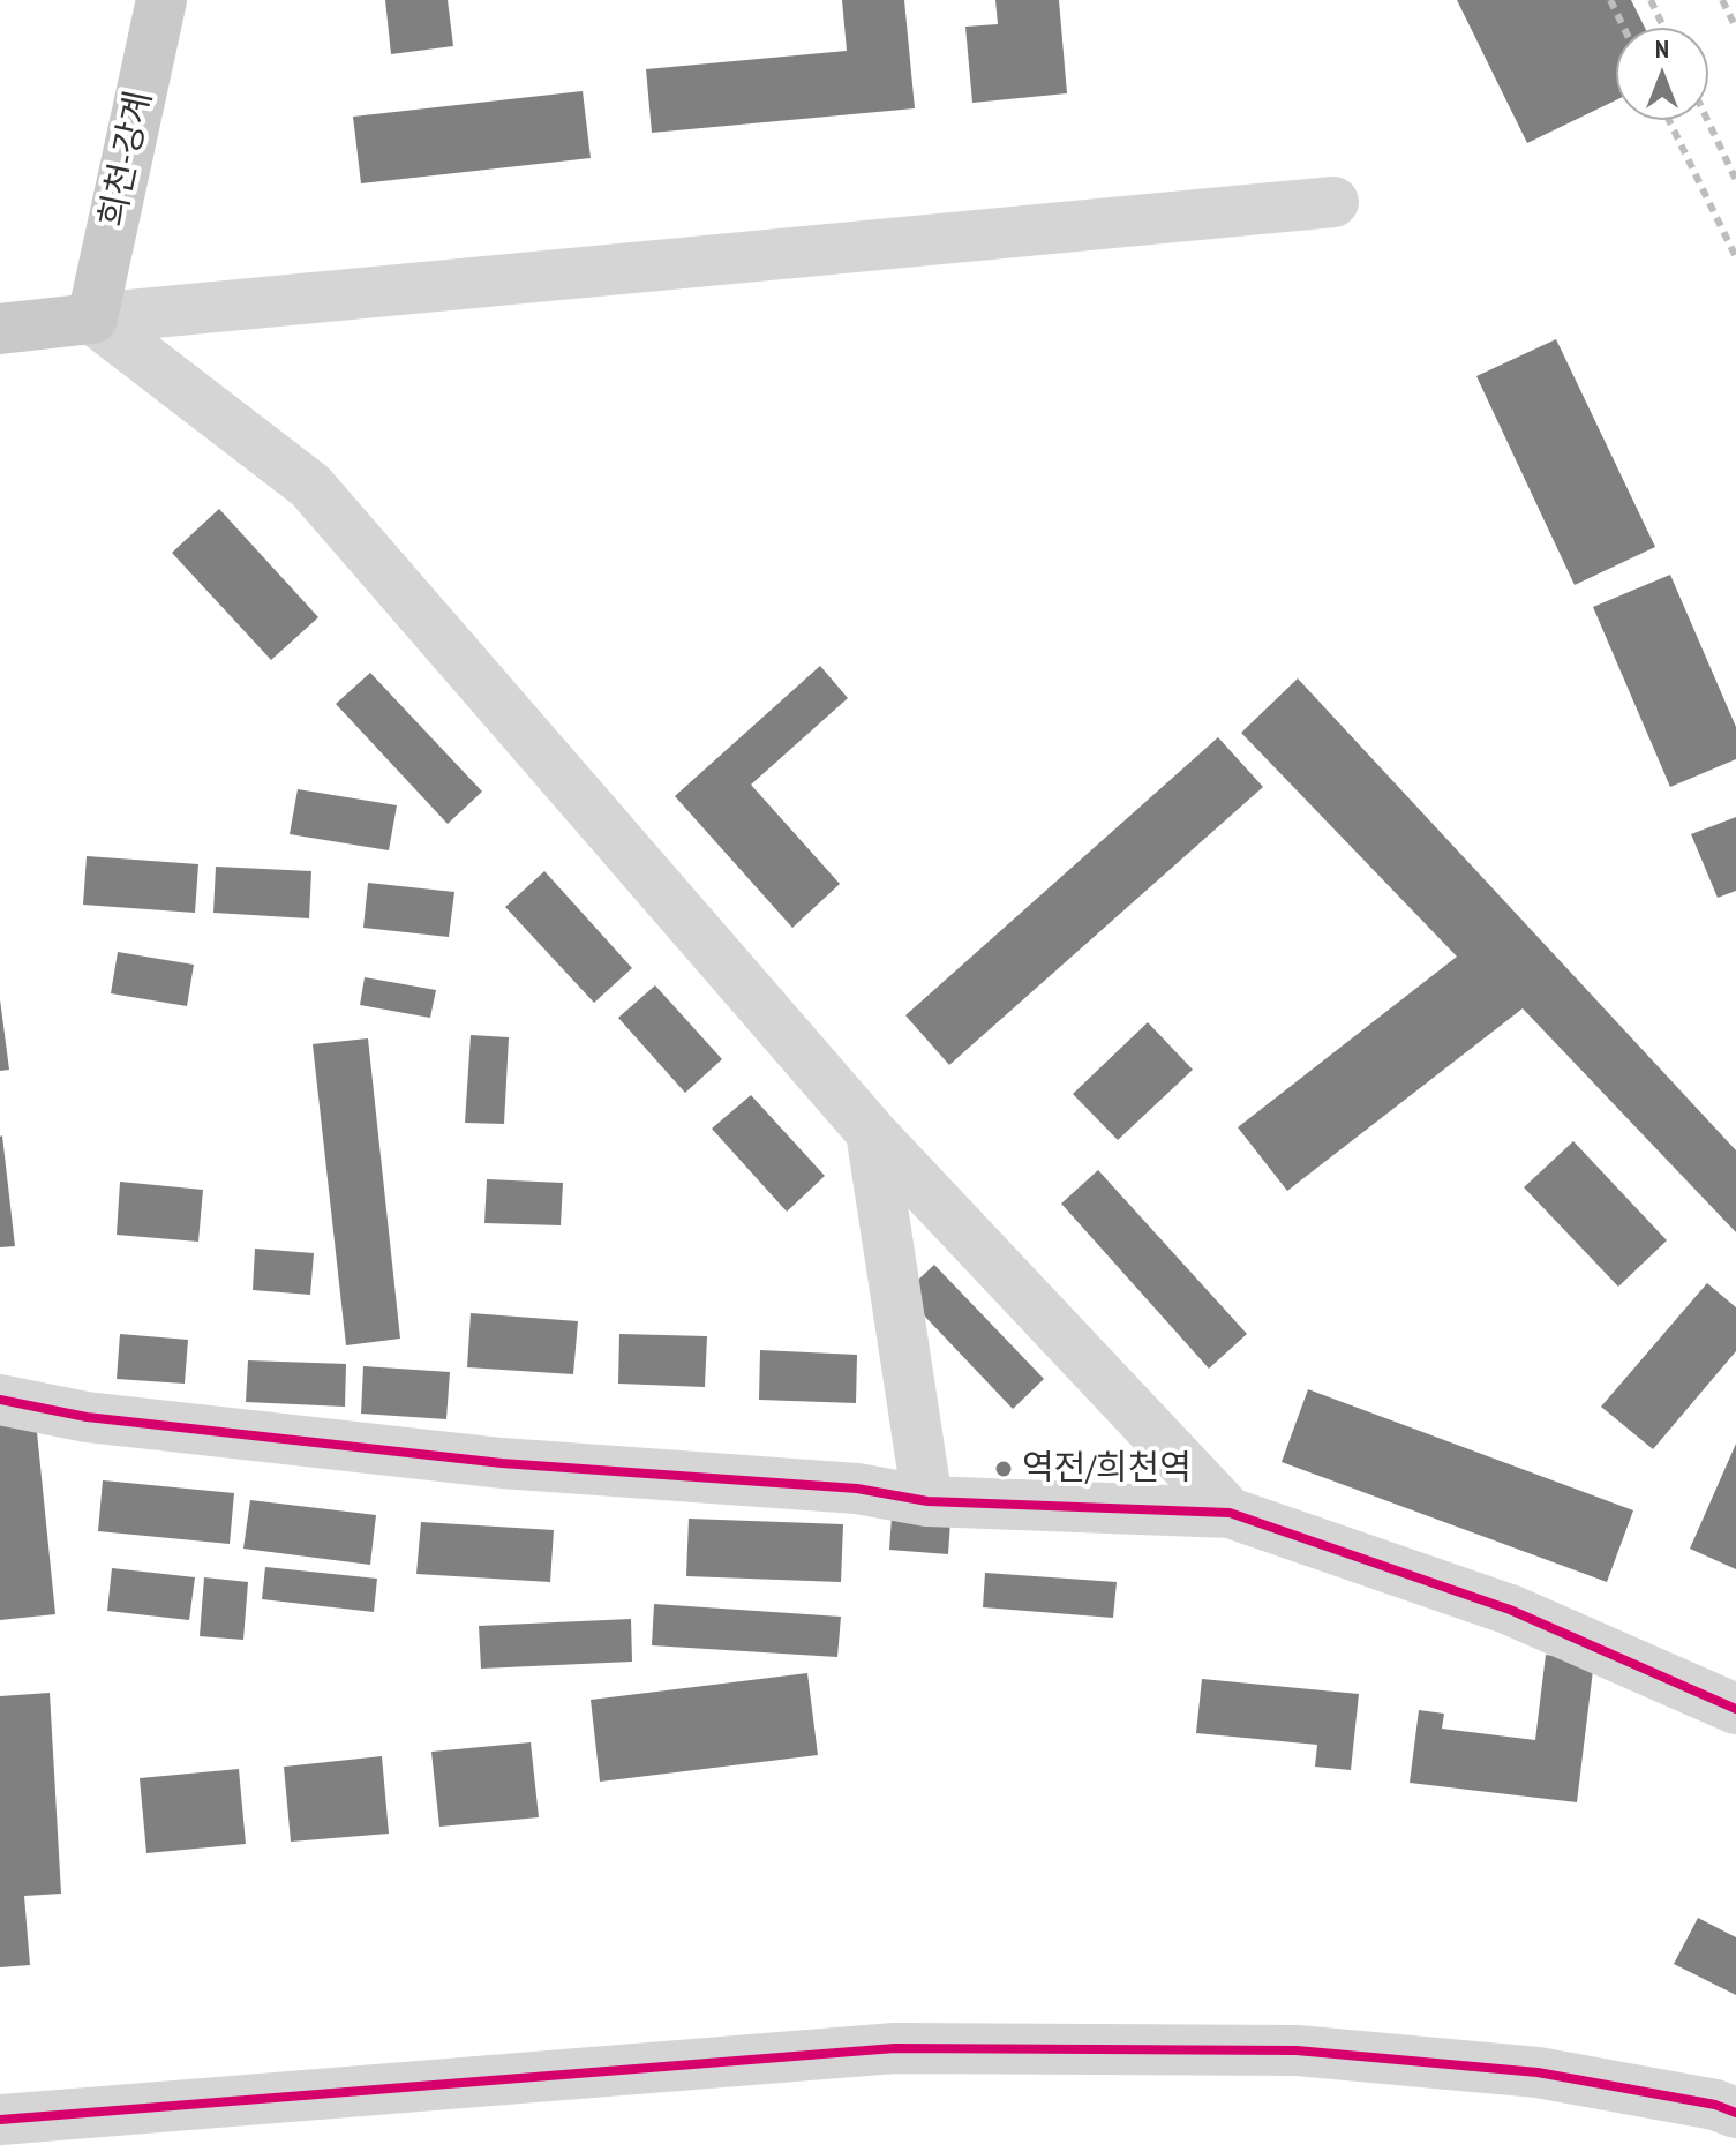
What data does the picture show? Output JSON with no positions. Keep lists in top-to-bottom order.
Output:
{
  "streets": {
    "main road": ["희천-강계"]
  },
  "places": ["역전/희천역"],
  "north": "top"
}
